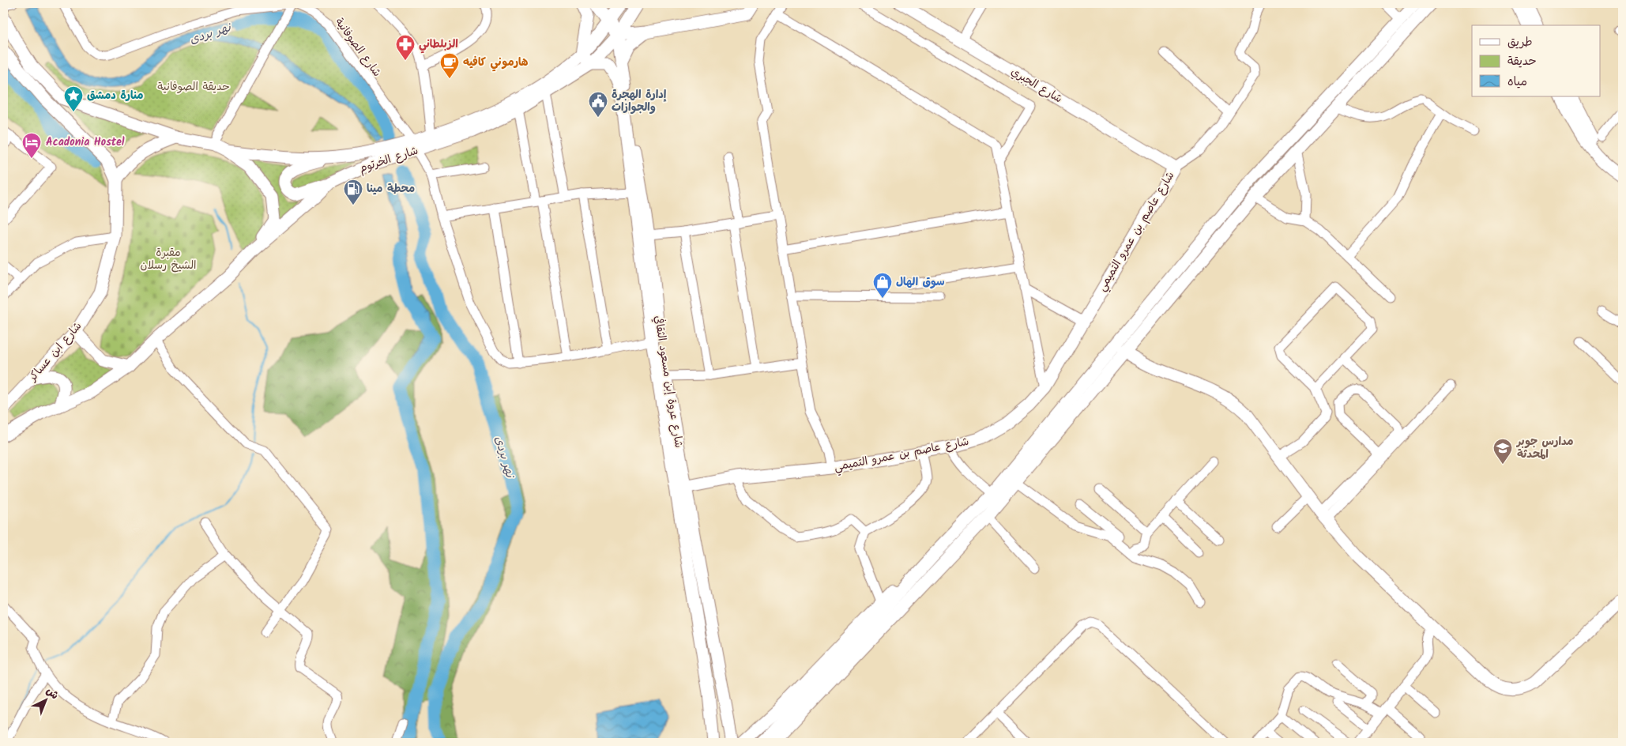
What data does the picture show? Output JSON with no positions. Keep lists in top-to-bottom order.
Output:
{
  "streets": {
    "main road": [
      "شارع الجبري",
      "شارع الخرتوم",
      "شارع عاصم بن عمرو التميمي",
      "شارع ابن عساكر",
      "شارع عروة إبن مسعود الثقافي"
    ],
    "street": ["شارع الصوفانية"]
  },
  "crossings": [
    ["شارع الصوفانية", "شارع الخرتوم"],
    ["شارع الجبري", "شارع عاصم بن عمرو التميمي"],
    ["شارع الخرتوم", "شارع عروة إبن مسعود الثقافي"],
    ["شارع عاصم بن عمرو التميمي", "شارع عروة إبن مسعود الثقافي"]
  ],
  "water": ["نهر بردى"],
  "parks": ["حديقة الصوفانية", "مقبرة الشيخ رسلان"],
  "places": {
    "pharmacy": ["الزبلطاني"],
    "cafe": ["هارموني كافيه"],
    "place": ["منارة دمشق"],
    "public building": ["إدارة الهجرة والجوازات"],
    "hotel": ["Acadonia Hostel"],
    "fuel station": ["محطة مينا"],
    "shop": ["سوق الهال"],
    "school or university": ["مدارس جوبر المحدثة"]
  },
  "legend": ["طريق", "حديقة", "مياه"],
  "north": "top right"
}
